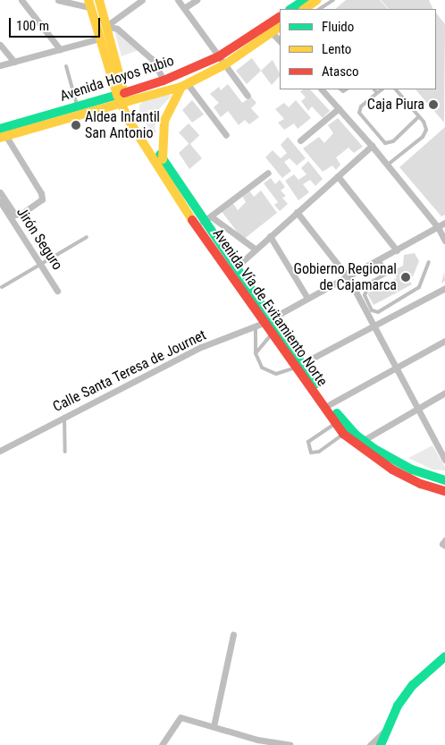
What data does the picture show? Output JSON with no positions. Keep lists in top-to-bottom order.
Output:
{
  "streets": {
    "main road": ["Avenida Hoyos Rubio", "Avenida Vía de Evitamiento Norte"],
    "street": ["Jirón Seguro", "Calle Santa Teresa de Journet"]
  },
  "crossings": [
    ["Avenida Hoyos Rubio", "Avenida Vía de Evitamiento Norte"],
    ["Avenida Vía de Evitamiento Norte", "Calle Santa Teresa de Journet"]
  ],
  "places": ["Caja Piura", "Aldea Infantil San Antonio", "Gobierno Regional de Cajamarca"],
  "legend": ["Fluido", "Lento", "Atasco"],
  "scale_bar": "100 m"
}
